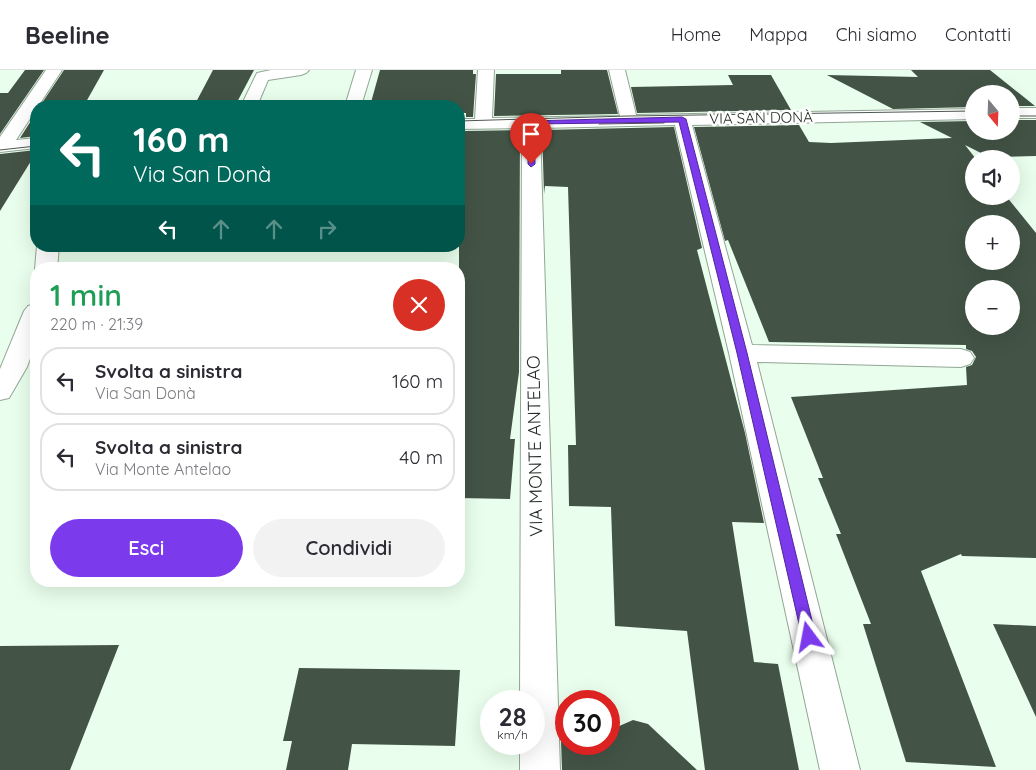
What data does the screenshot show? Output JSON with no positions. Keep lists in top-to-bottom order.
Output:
{
  "streets": {
    "street": ["VIA SAN DONÀ", "VIA MONTE ANTELAO"]
  },
  "crossings": [
    ["VIA SAN DONÀ", "VIA MONTE ANTELAO"]
  ],
  "north": "bottom",
  "page": {
    "header": "Beeline",
    "nav": [
      "Home",
      "Mappa",
      "Chi siamo",
      "Contatti"
    ],
    "map_buttons": ["+", "−"],
    "turn": ["160 m", "Via San Donà"],
    "heading": ["1 min", "220 m · 21:39"],
    "list": [
      {
        "name": "Svolta a sinistra",
        "note": "Via San Donà",
        "value": "160 m"
      },
      {
        "name": "Svolta a sinistra",
        "note": "Via Monte Antelao",
        "value": "40 m"
      }
    ],
    "buttons": ["Esci", "Condividi"],
    "speed": "28 km/h",
    "limit": "30"
  }
}
